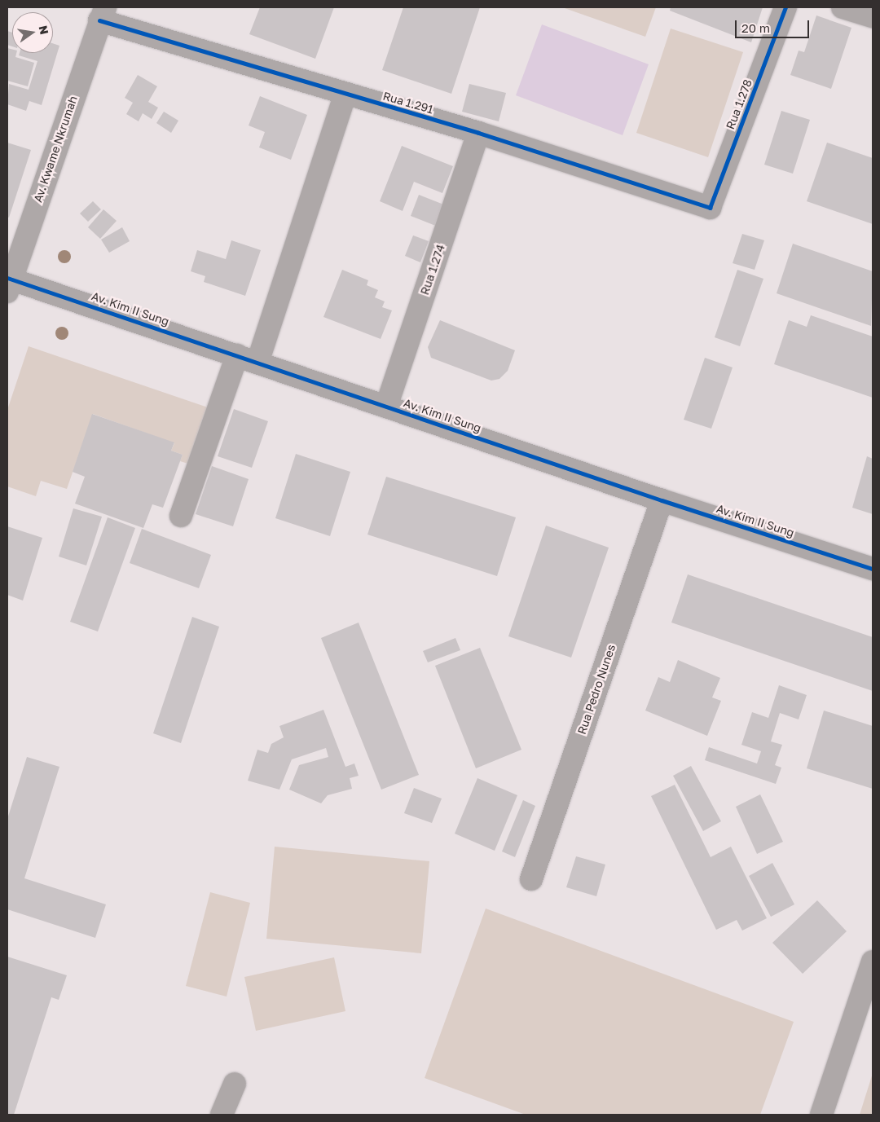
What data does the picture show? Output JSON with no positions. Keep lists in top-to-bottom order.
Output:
{
  "streets": {
    "street": [
      "Rua 1.291",
      "Rua 1.278",
      "Av. Kwame Nkrumah",
      "Rua 1.274",
      "Av. Kim II Sung",
      "Rua Pedro Nunes"
    ]
  },
  "crossings": [
    ["Rua 1.291", "Rua 1.278"],
    ["Rua 1.291", "Av. Kwame Nkrumah"],
    ["Rua 1.291", "Rua 1.274"],
    ["Av. Kwame Nkrumah", "Av. Kim II Sung"],
    ["Rua 1.274", "Av. Kim II Sung"],
    ["Av. Kim II Sung", "Rua Pedro Nunes"]
  ],
  "scale_bar": "20 m",
  "north": "right"
}
